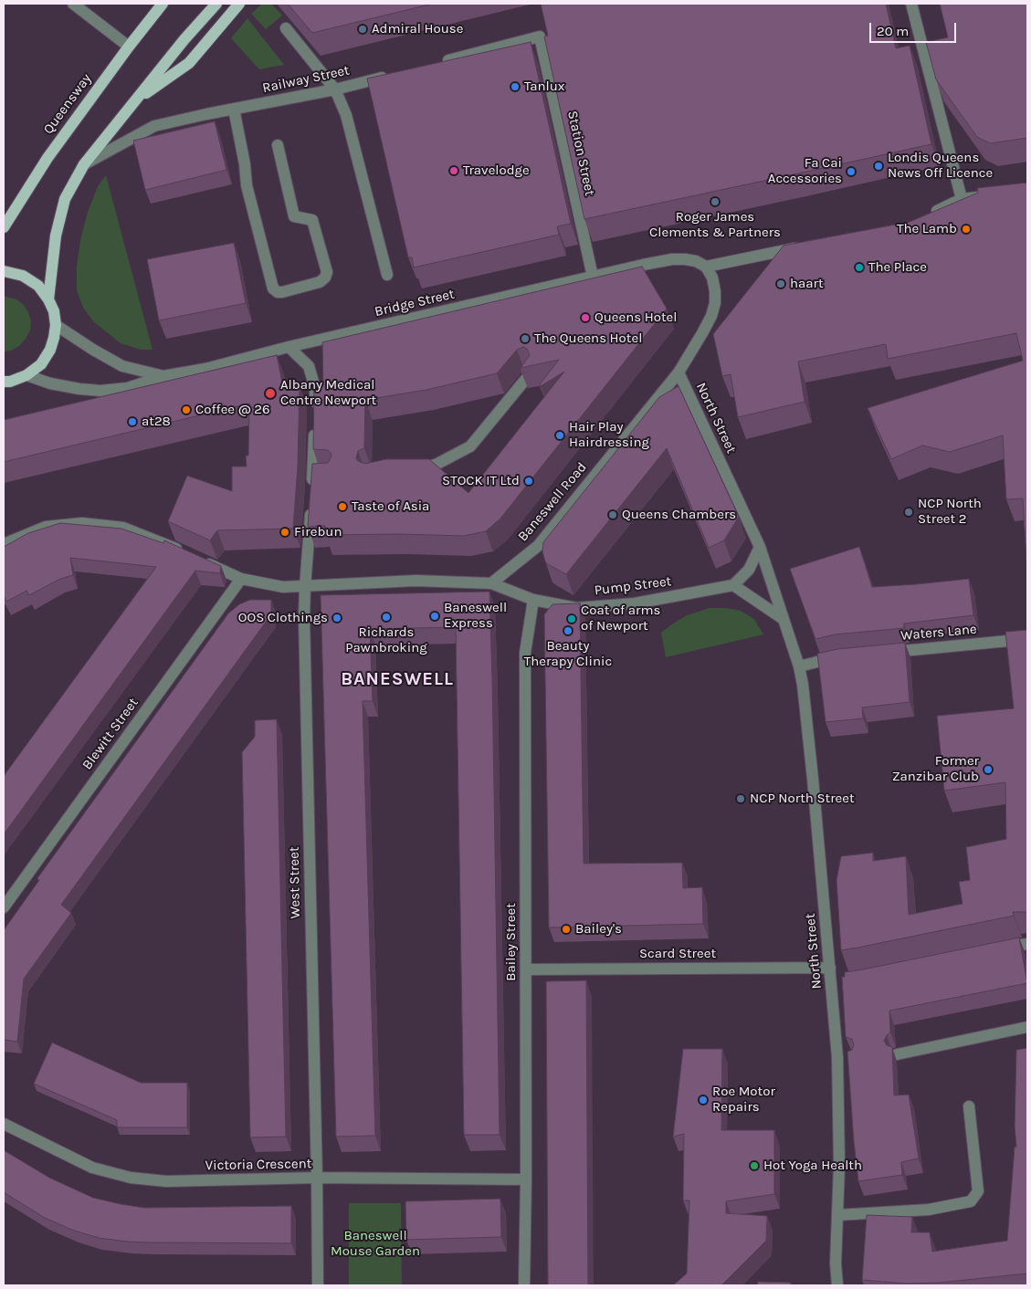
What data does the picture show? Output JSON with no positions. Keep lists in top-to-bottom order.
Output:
{
  "streets": {
    "main road": ["Queensway"],
    "street": [
      "Railway Street",
      "Station Street",
      "Bridge Street",
      "North Street",
      "Baneswell Road",
      "Pump Street",
      "Waters Lane",
      "Blewitt Street",
      "West Street",
      "Bailey Street",
      "Scard Street",
      "Victoria Crescent"
    ]
  },
  "crossings": [
    ["Station Street", "Bridge Street"],
    ["Bridge Street", "North Street"],
    ["Bridge Street", "West Street"],
    ["North Street", "Baneswell Road"],
    ["North Street", "Scard Street"],
    ["Baneswell Road", "Pump Street"],
    ["Pump Street", "Bailey Street"],
    ["West Street", "Victoria Crescent"],
    ["Bailey Street", "Scard Street"],
    ["Bailey Street", "Victoria Crescent"]
  ],
  "districts": ["BANESWELL"],
  "parks": ["Baneswell Mouse Garden"],
  "places": [
    "Admiral House",
    "Tanlux",
    "Londis Queens News Off Licence",
    "Travelodge",
    "Fa Cai Accessories",
    "Roger James Clements & Partners",
    "The Lamb",
    "The Place",
    "haart",
    "Queens Hotel",
    "The Queens Hotel",
    "Albany Medical Centre Newport",
    "Coffee @ 26",
    "at28",
    "Hair Play Hairdressing",
    "STOCK IT Ltd",
    "Taste of Asia",
    "NCP North Street 2",
    "Queens Chambers",
    "Firebun",
    "Baneswell Express",
    "Richards Pawnbroking",
    "OOS Clothings",
    "Coat of arms of Newport",
    "Beauty Therapy Clinic",
    "Former Zanzibar Club",
    "NCP North Street",
    "Bailey's",
    "Roe Motor Repairs",
    "Hot Yoga Health"
  ],
  "scale_bar": "20 m"
}
